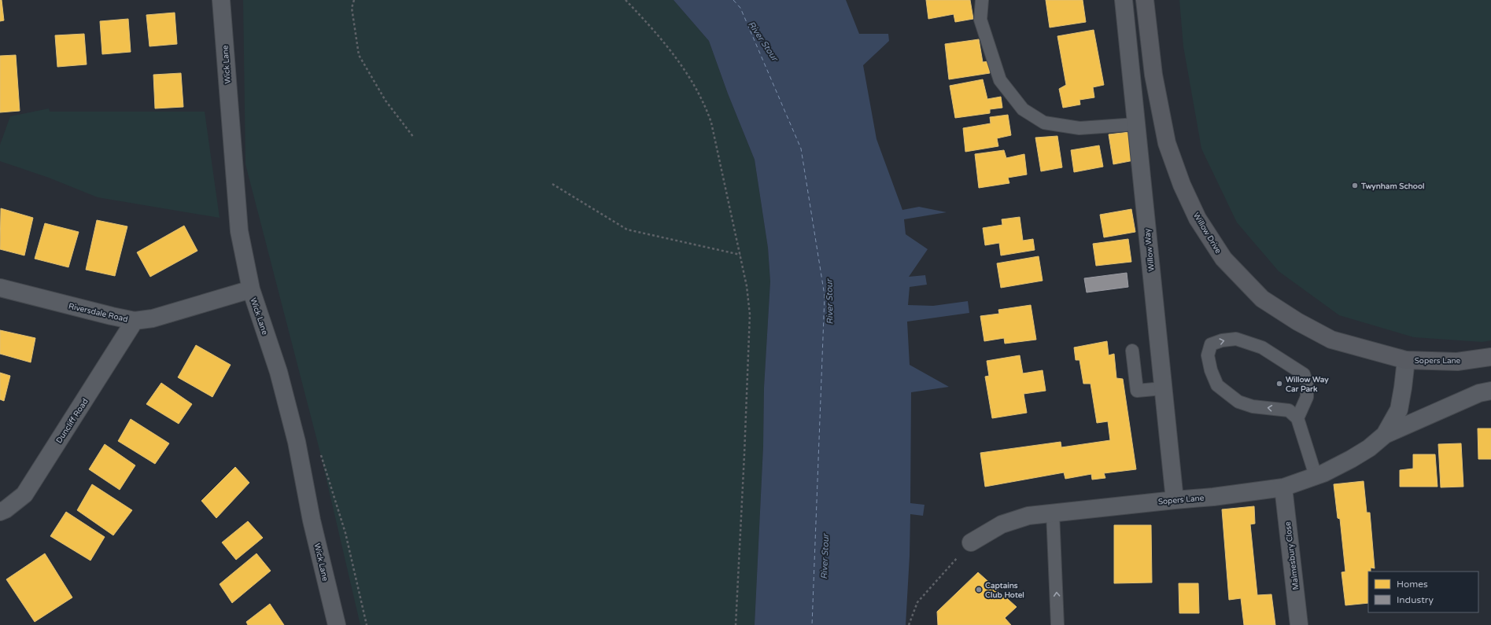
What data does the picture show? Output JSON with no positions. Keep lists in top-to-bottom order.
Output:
{
  "streets": {
    "street": [
      "Wick Lane",
      "Willow Drive",
      "Willow Way",
      "Riversdale Road",
      "Sopers Lane",
      "Duncliff Road",
      "Malmesbury Close"
    ]
  },
  "crossings": [
    ["Wick Lane", "Riversdale Road"],
    ["Willow Drive", "Sopers Lane"],
    ["Willow Way", "Sopers Lane"],
    ["Riversdale Road", "Duncliff Road"],
    ["Sopers Lane", "Malmesbury Close"]
  ],
  "water": ["River Stour"],
  "places": ["Twynham School", "Willow Way Car Park", "Captains Club Hotel"],
  "legend": ["Homes", "Industry"]
}
